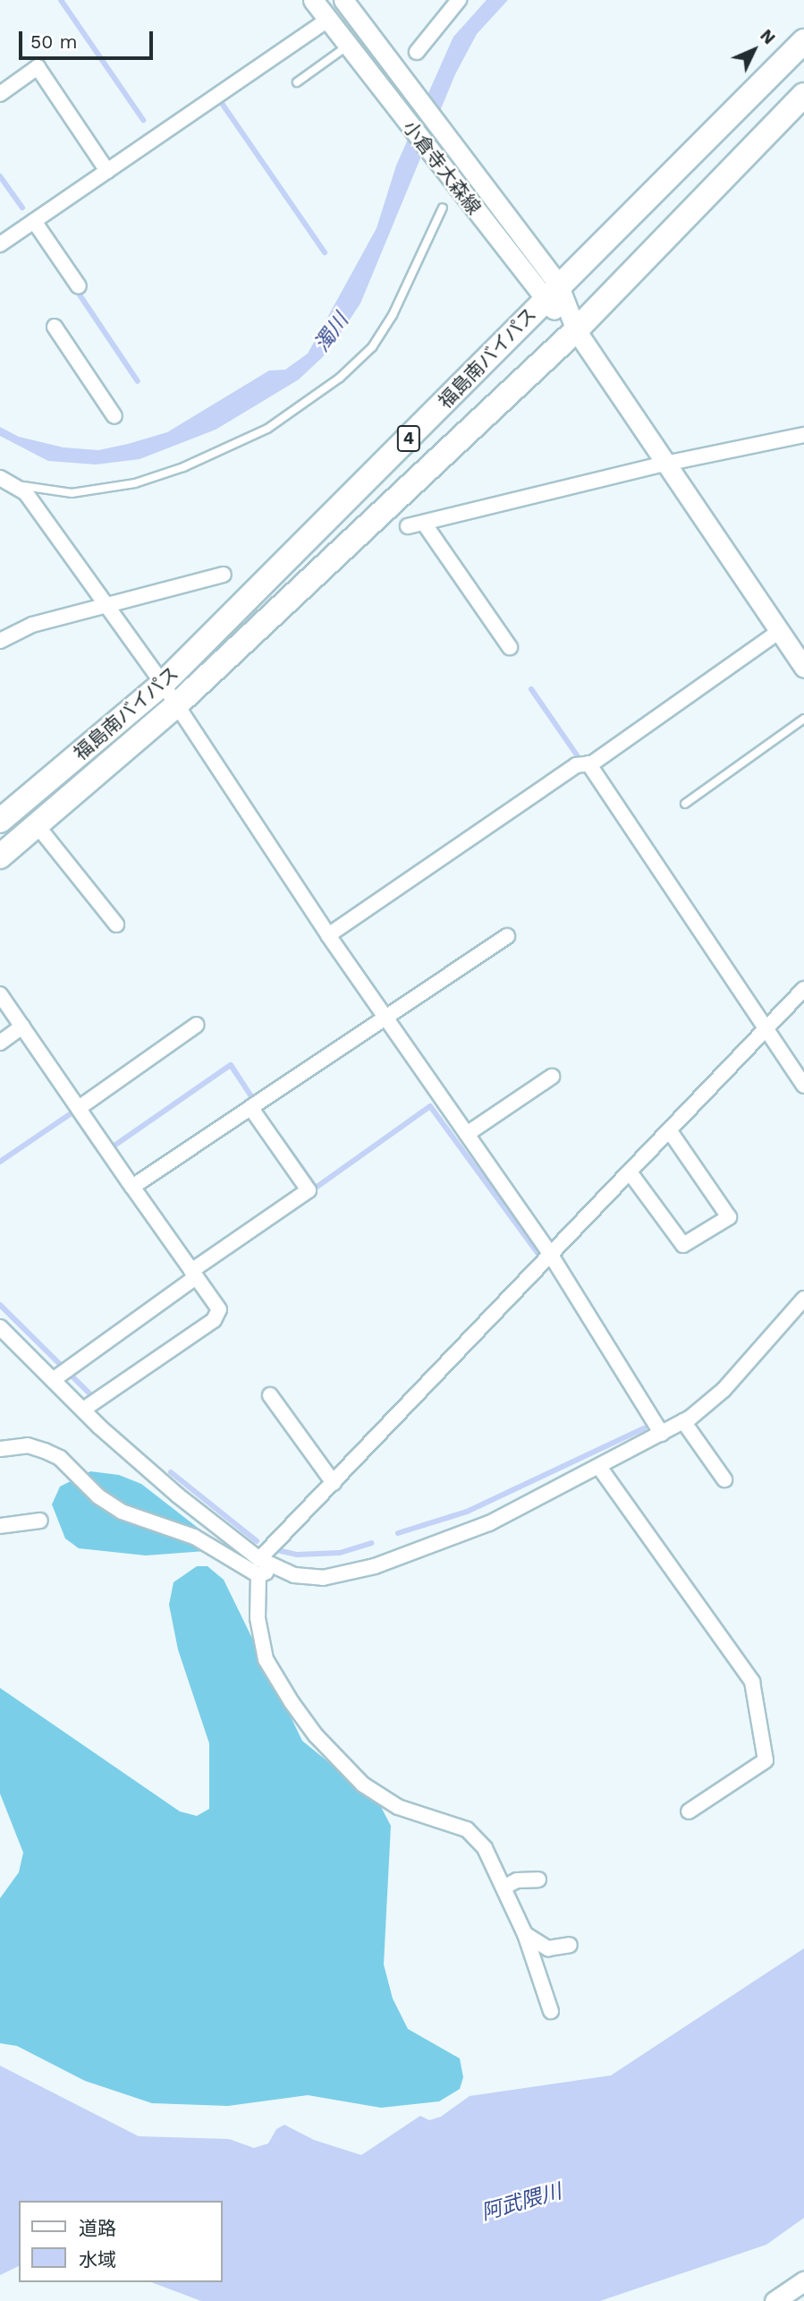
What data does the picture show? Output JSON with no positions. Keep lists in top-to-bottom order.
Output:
{
  "streets": {
    "highway": ["福島南バイパス", "4"],
    "street": ["小倉寺大森線"]
  },
  "crossings": [
    ["小倉寺大森線", "福島南バイパス"]
  ],
  "water": ["濁川", "阿武隈川"],
  "legend": ["道路", "水域"],
  "scale_bar": "50 m",
  "north": "top right"
}
